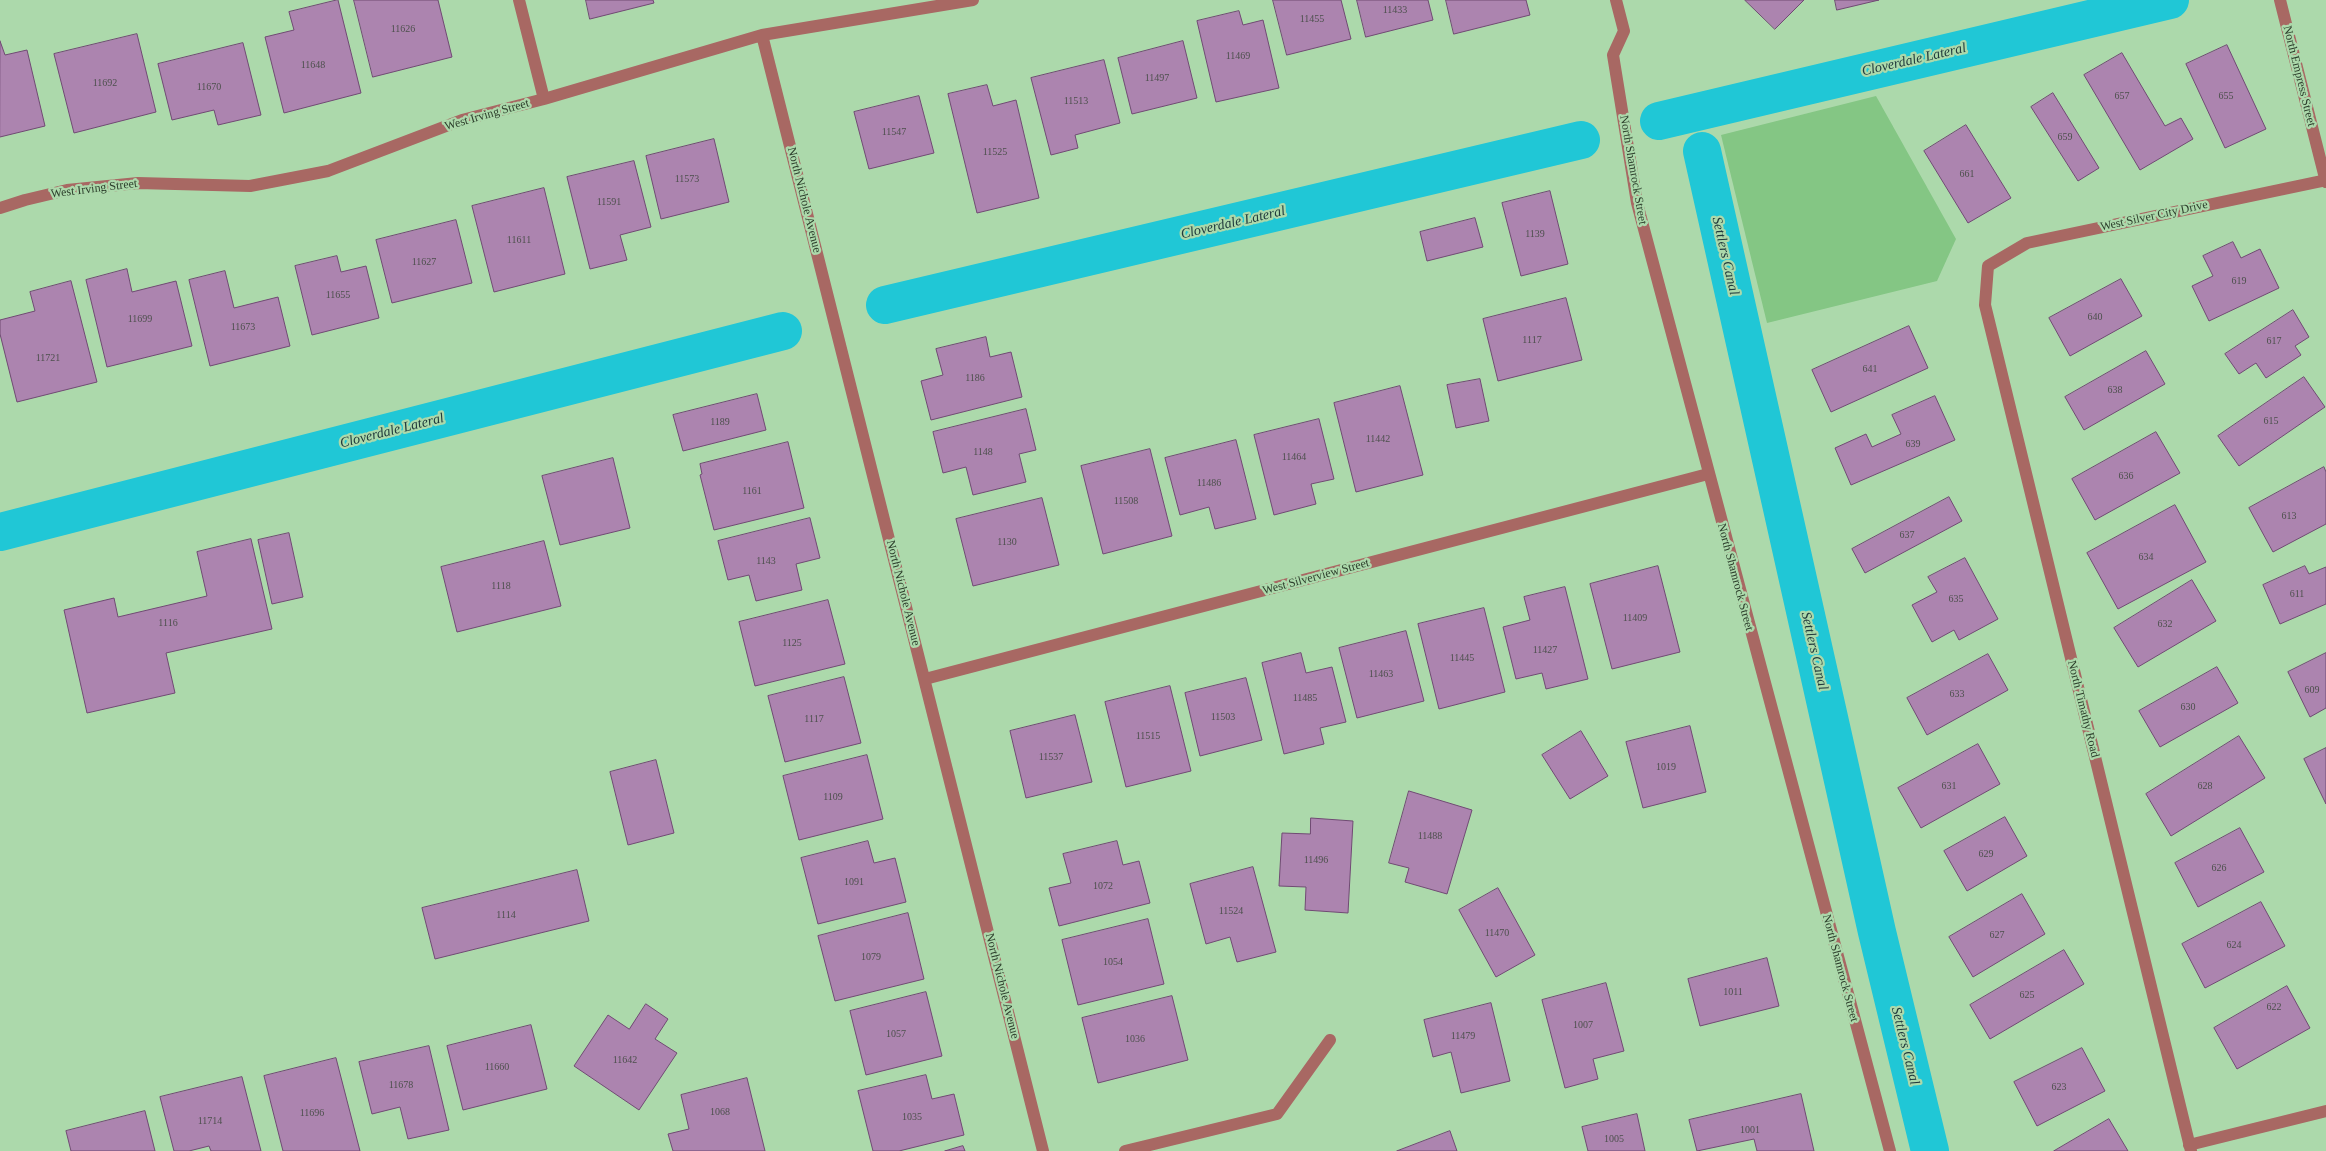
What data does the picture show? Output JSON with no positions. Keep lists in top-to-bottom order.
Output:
{
  "streets": {
    "street": [
      "North Empress Street",
      "West Irving Street",
      "North Shamrock Street",
      "North Nichole Avenue",
      "West Silver City Drive",
      "West Silverview Street",
      "North Timathy Road"
    ]
  },
  "crossings": [
    ["North Empress Street", "West Silver City Drive"],
    ["West Irving Street", "North Nichole Avenue"],
    ["North Shamrock Street", "West Silverview Street"],
    ["North Nichole Avenue", "West Silverview Street"],
    ["West Silver City Drive", "North Timathy Road"]
  ],
  "water": ["Cloverdale Lateral", "Settlers Canal"],
  "house_numbers": [
    "11433",
    "11455",
    "11626",
    "11469",
    "11648",
    "11497",
    "11692",
    "11670",
    "657",
    "655",
    "11513",
    "11547",
    "659",
    "11525",
    "661",
    "11573",
    "11591",
    "1139",
    "11611",
    "11627",
    "619",
    "11655",
    "640",
    "11699",
    "11673",
    "1117",
    "617",
    "11721",
    "641",
    "1186",
    "638",
    "615",
    "1189",
    "11442",
    "639",
    "1148",
    "11464",
    "636",
    "11486",
    "1161",
    "11508",
    "613",
    "637",
    "1130",
    "634",
    "1143",
    "1118",
    "611",
    "635",
    "11409",
    "1116",
    "632",
    "1125",
    "11427",
    "11445",
    "11463",
    "609",
    "633",
    "11485",
    "630",
    "11503",
    "1117",
    "11515",
    "11537",
    "1019",
    "631",
    "628",
    "1109",
    "11488",
    "629",
    "11496",
    "626",
    "1091",
    "1072",
    "11524",
    "1114",
    "11470",
    "627",
    "624",
    "1079",
    "1054",
    "1011",
    "625",
    "622",
    "1007",
    "1057",
    "11479",
    "1036",
    "11642",
    "11660",
    "11678",
    "623",
    "1068",
    "11696",
    "1035",
    "11714",
    "1001",
    "1005"
  ]
}
